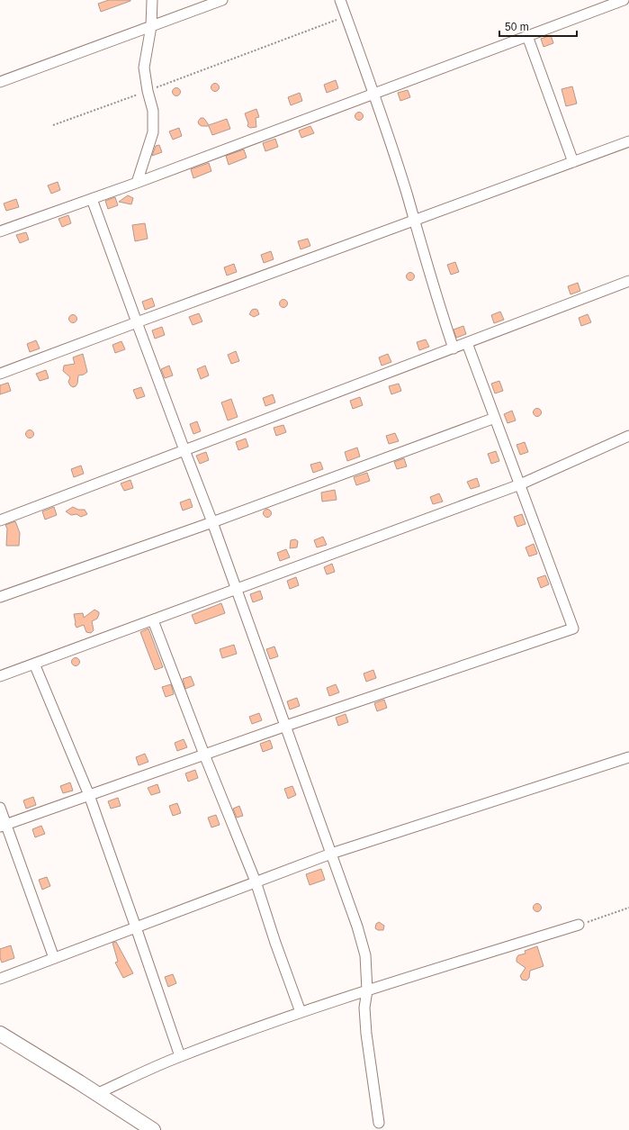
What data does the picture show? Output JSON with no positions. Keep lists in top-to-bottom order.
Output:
{
  "scale_bar": "50 m"
}
